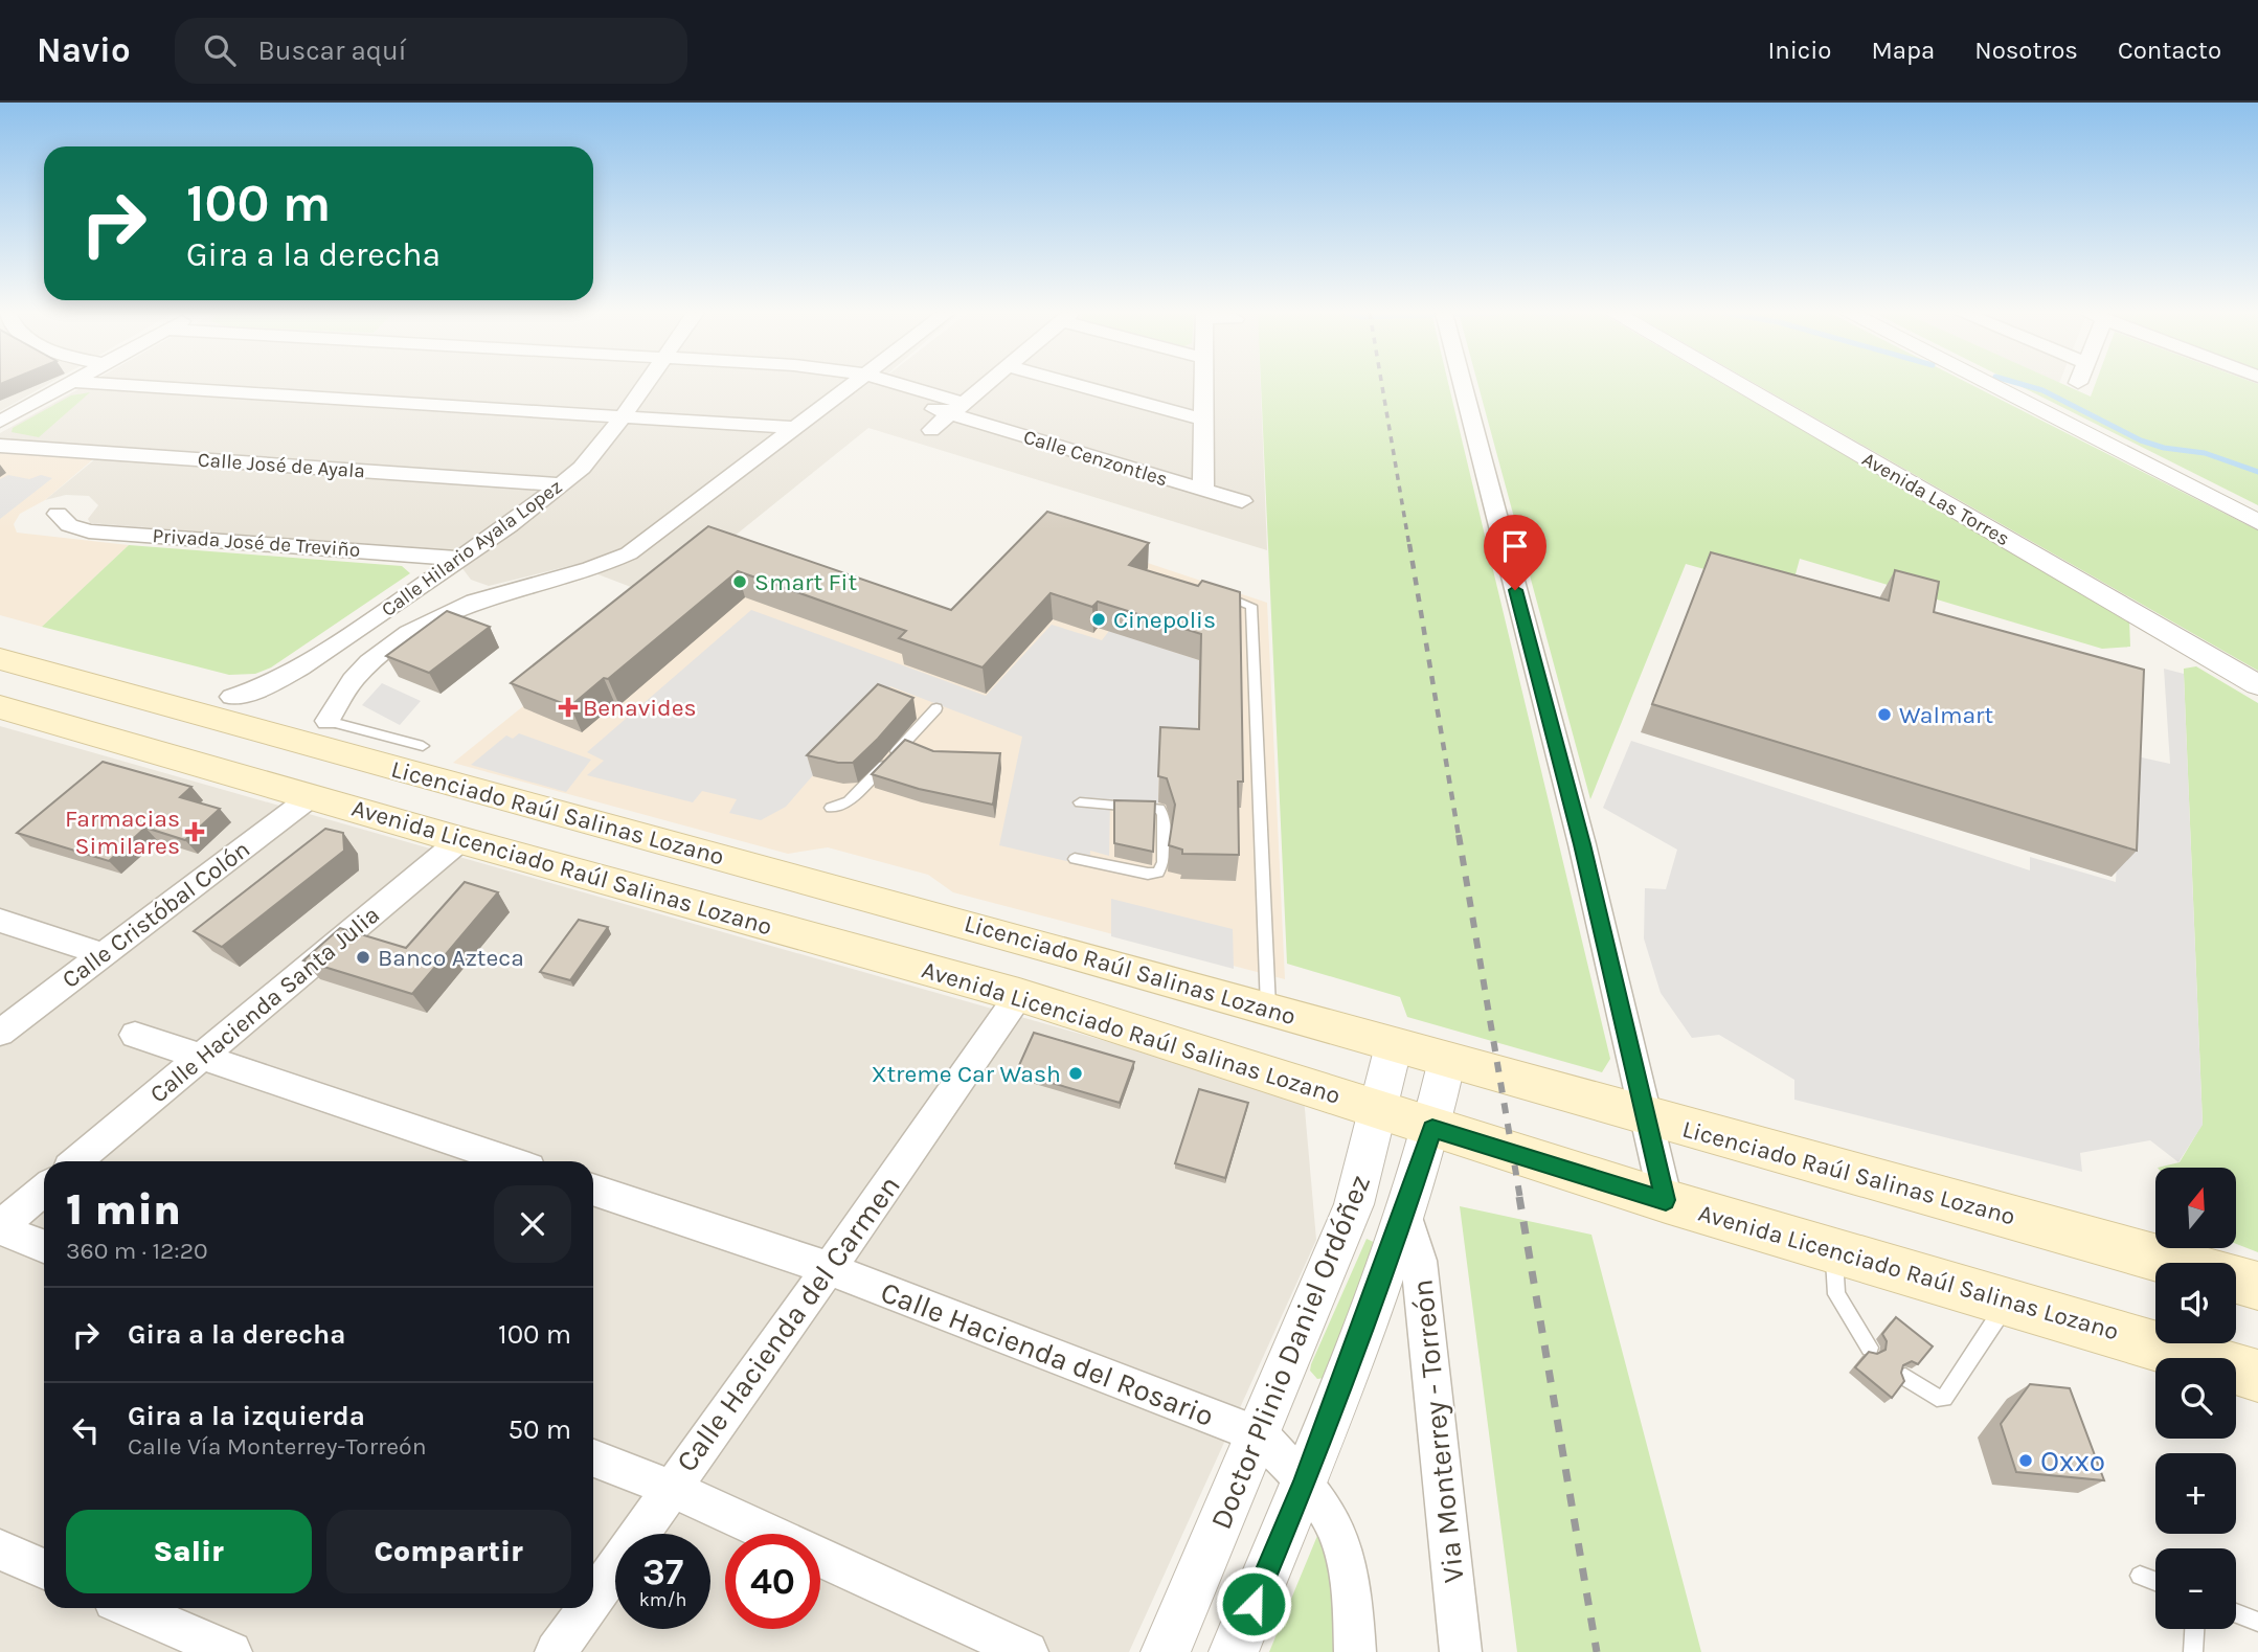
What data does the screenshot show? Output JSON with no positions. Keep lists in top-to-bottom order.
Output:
{
  "streets": {
    "main road": ["Licenciado Raúl Salinas Lozano", "Avenida Licenciado Raúl Salinas Lozano"],
    "street": [
      "Calle Cenzontles",
      "Calle José de Ayala",
      "Avenida Las Torres",
      "Privada José de Treviño",
      "Calle Hilario Ayala Lopez",
      "Calle Cristóbal Colón",
      "Calle Hacienda Santa Julia",
      "Calle Hacienda del Carmen",
      "Doctor Plinio Daniel Ordóñez",
      "Calle Hacienda del Rosario",
      "Via Monterrey - Torreón"
    ]
  },
  "crossings": [
    ["Calle José de Ayala", "Calle Hilario Ayala Lopez"],
    ["Privada José de Treviño", "Calle Hilario Ayala Lopez"],
    ["Licenciado Raúl Salinas Lozano", "Doctor Plinio Daniel Ordóñez"],
    ["Avenida Licenciado Raúl Salinas Lozano", "Calle Cristóbal Colón"],
    ["Avenida Licenciado Raúl Salinas Lozano", "Calle Hacienda Santa Julia"],
    ["Avenida Licenciado Raúl Salinas Lozano", "Calle Hacienda del Carmen"],
    ["Avenida Licenciado Raúl Salinas Lozano", "Doctor Plinio Daniel Ordóñez"],
    ["Calle Hacienda del Carmen", "Calle Hacienda del Rosario"],
    ["Doctor Plinio Daniel Ordóñez", "Calle Hacienda del Rosario"],
    ["Doctor Plinio Daniel Ordóñez", "Via Monterrey - Torreón"]
  ],
  "places": {
    "other": [
      "Smart Fit",
      "Cinepolis",
      "Walmart",
      "Banco Azteca",
      "Xtreme Car Wash",
      "Oxxo"
    ],
    "health": ["Benavides", "Farmacias Similares"]
  },
  "north": "top",
  "page": {
    "header": "Navio",
    "search": "Buscar aquí",
    "nav": [
      "Inicio",
      "Mapa",
      "Nosotros",
      "Contacto"
    ],
    "turn": ["100 m", "Gira a la derecha"],
    "heading": ["1 min", "360 m · 12:20"],
    "map_buttons": ["+", "−"],
    "list": [
      {
        "name": "Gira a la derecha",
        "value": "100 m"
      },
      {
        "name": "Gira a la izquierda",
        "note": "Calle Vía Monterrey-Torreón",
        "value": "50 m"
      }
    ],
    "buttons": ["Salir", "Compartir"],
    "speed": "37 km/h",
    "limit": "40"
  }
}
